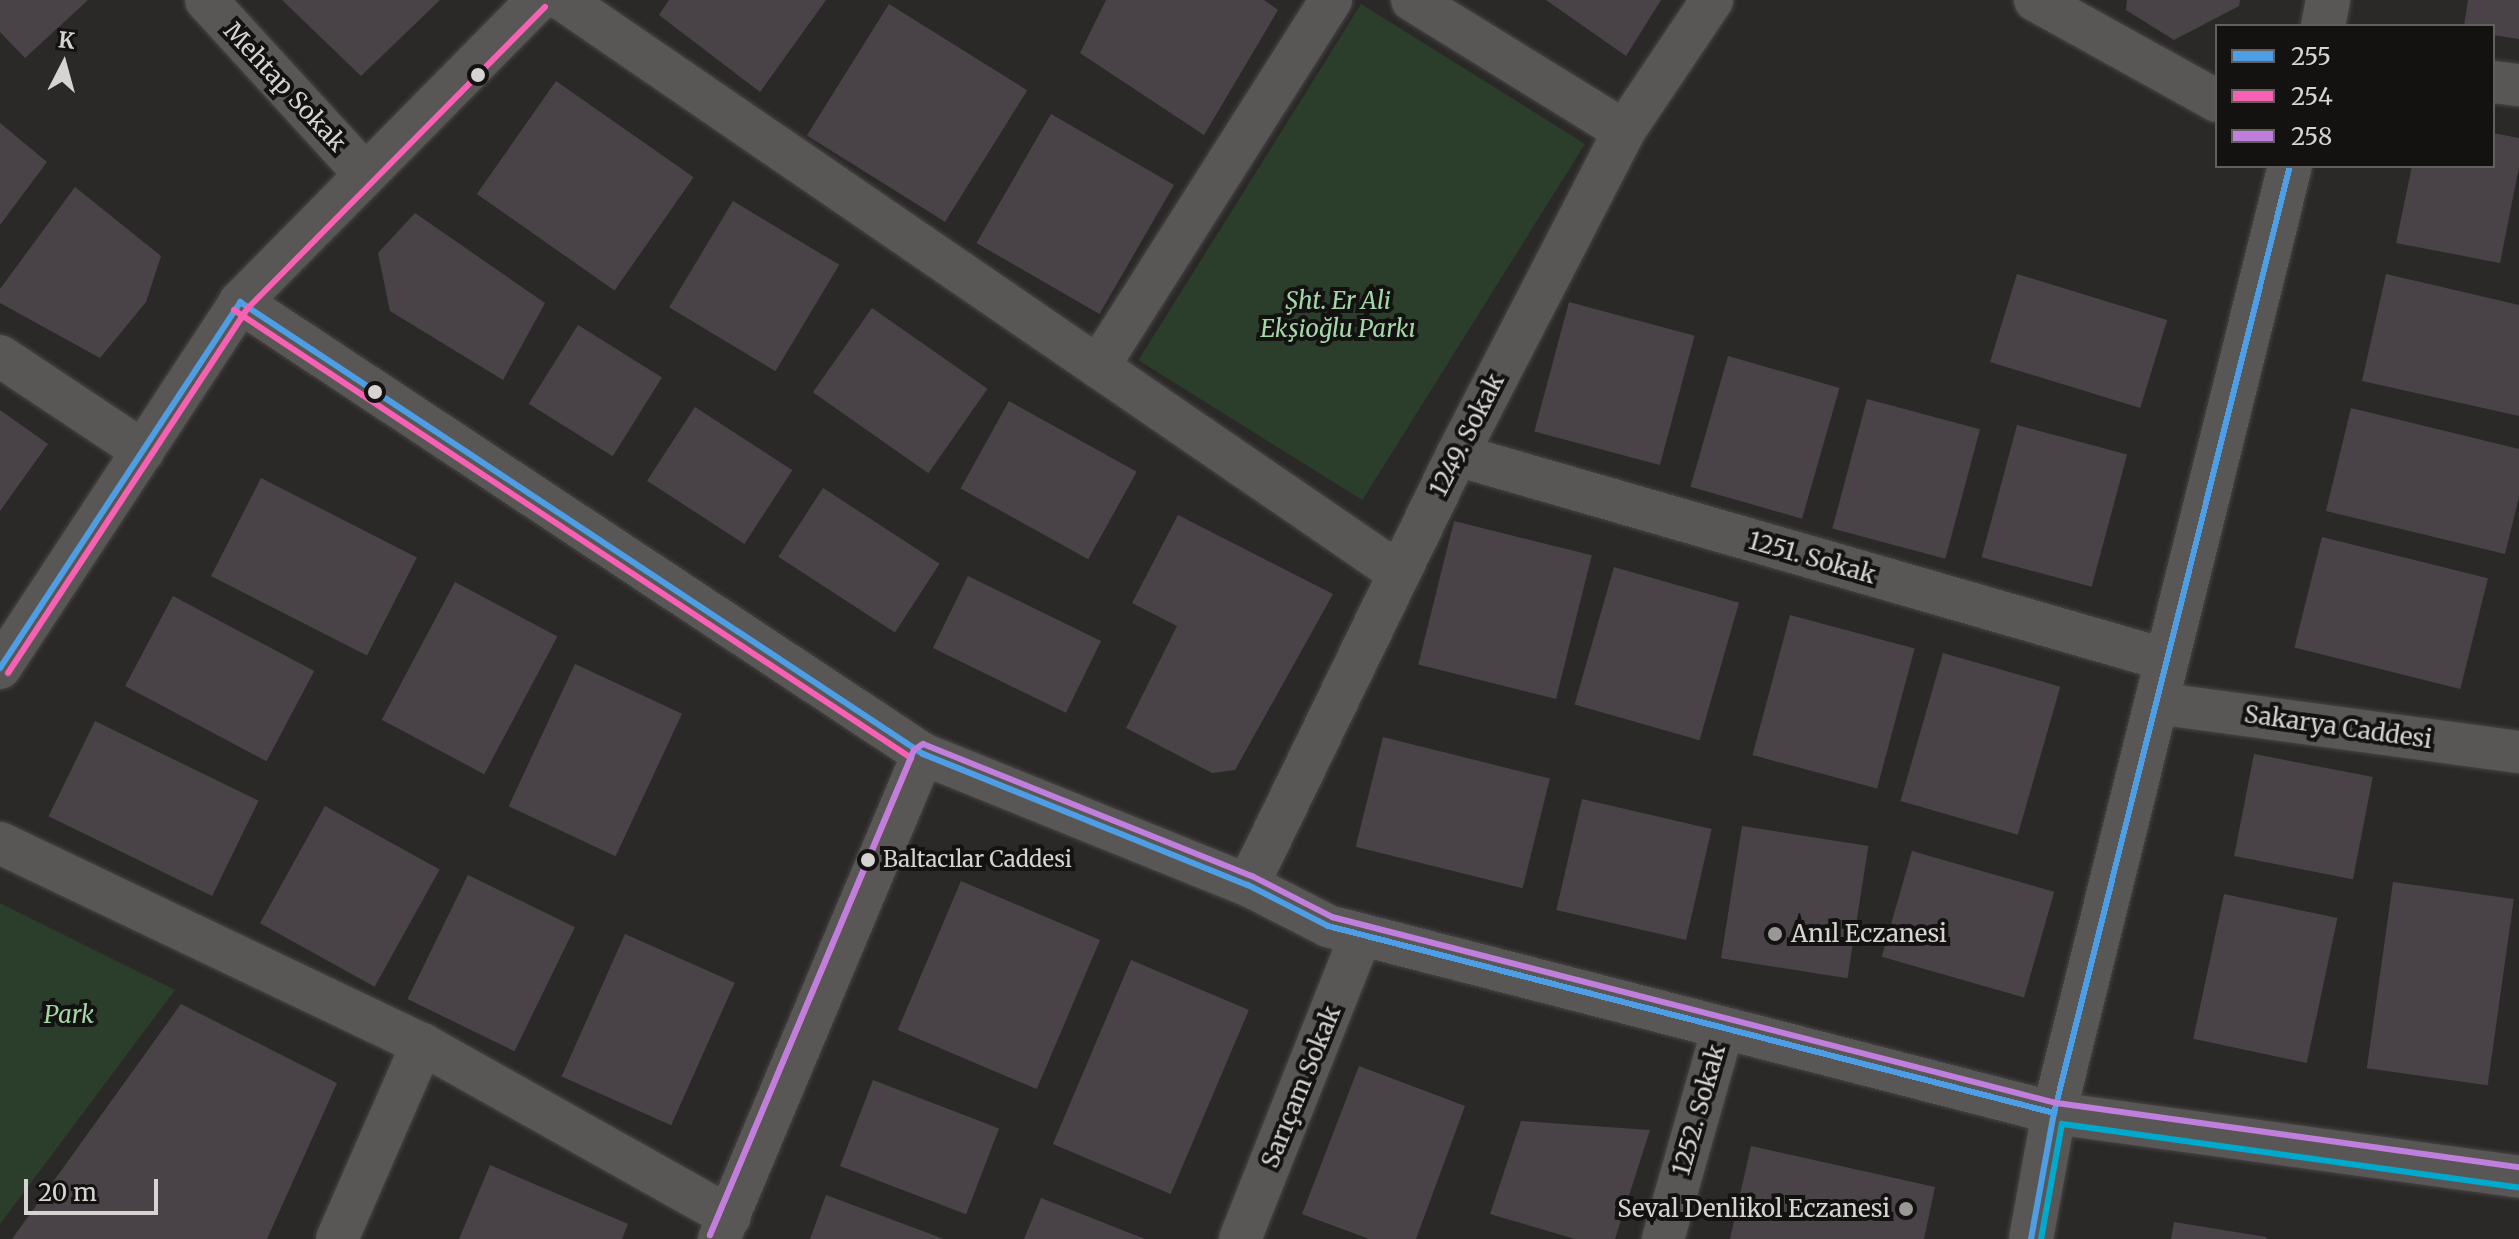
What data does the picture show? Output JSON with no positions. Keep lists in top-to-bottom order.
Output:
{
  "streets": {
    "street": [
      "Mehtap Sokak",
      "1249. Sokak",
      "1251. Sokak",
      "Sakarya Caddesi",
      "Sarıçam Sokak",
      "1252. Sokak"
    ]
  },
  "crossings": [
    ["1249. Sokak", "1251. Sokak"]
  ],
  "parks": ["Şht. Er Ali Ekşioğlu Parkı", "Park"],
  "places": ["Baltacılar Caddesi", "Anıl Eczanesi", "Seval Denlikol Eczanesi"],
  "lines": ["transit line 254", "transit line 255", "transit line 258"],
  "legend": ["255", "254", "258"],
  "scale_bar": "20 m",
  "north": "top"
}
